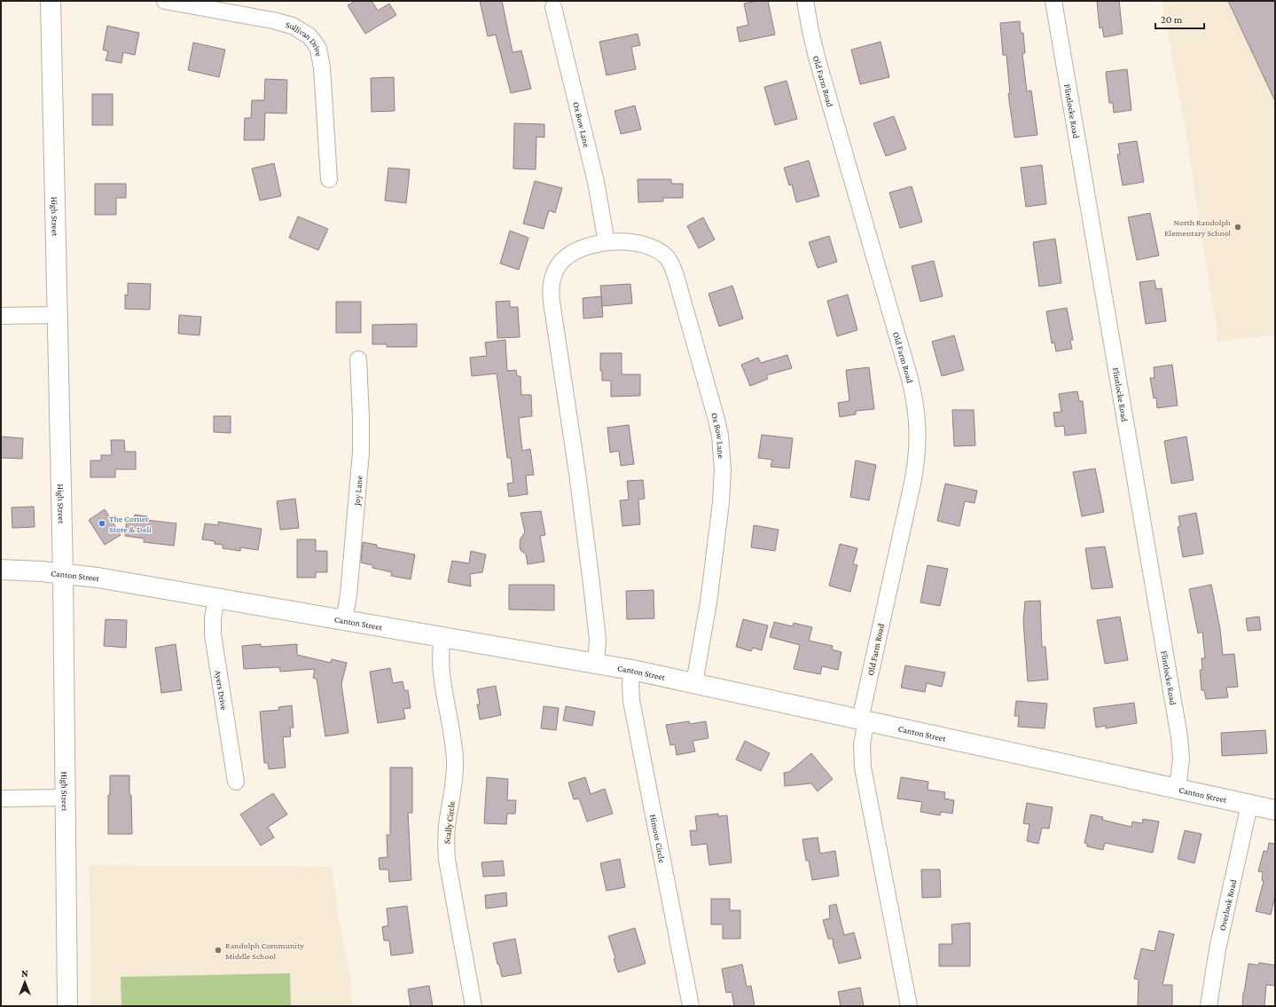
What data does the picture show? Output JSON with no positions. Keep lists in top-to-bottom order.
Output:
{
  "streets": {
    "street": [
      "Sullivan Drive",
      "Old Farm Road",
      "Flintlocke Road",
      "Ox Bow Lane",
      "High Street",
      "Joy Lane",
      "Canton Street",
      "Ayers Drive",
      "Scally Circle",
      "Himoor Circle",
      "Overlook Road"
    ]
  },
  "crossings": [
    ["Old Farm Road", "Canton Street"],
    ["Flintlocke Road", "Canton Street"],
    ["Ox Bow Lane", "Canton Street"],
    ["High Street", "Canton Street"],
    ["Joy Lane", "Canton Street"],
    ["Canton Street", "Ayers Drive"],
    ["Canton Street", "Scally Circle"],
    ["Canton Street", "Himoor Circle"],
    ["Canton Street", "Overlook Road"]
  ],
  "places": ["North Randolph Elementary School", "The Corner Store & Deli", "Randolph Community Middle School"],
  "scale_bar": "20 m",
  "north": "top"
}
